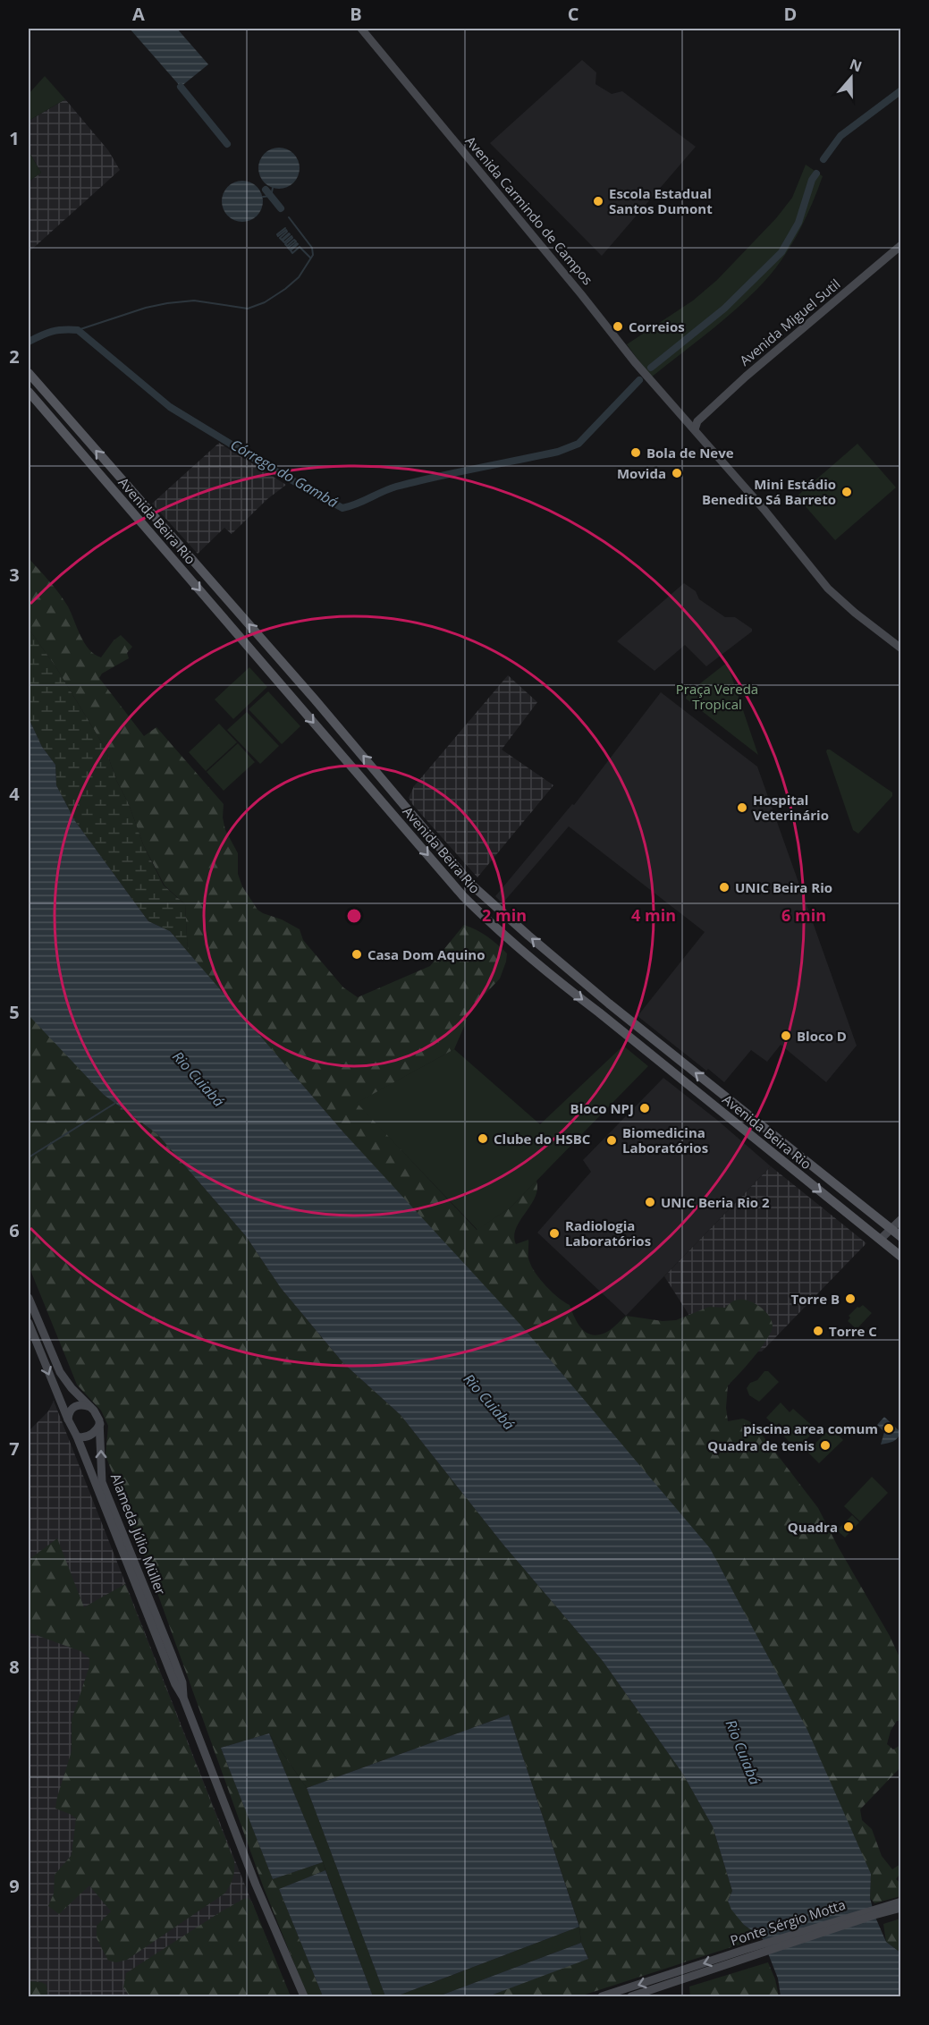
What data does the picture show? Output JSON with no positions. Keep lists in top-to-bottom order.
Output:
{
  "streets": {
    "main road": [
      "Avenida Carmindo de Campos",
      "Avenida Miguel Sutil",
      "Avenida Beira Rio",
      "Alameda Júlio Müller",
      "Ponte Sérgio Motta"
    ]
  },
  "crossings": [
    ["Avenida Carmindo de Campos", "Avenida Miguel Sutil"]
  ],
  "water": ["Córrego do Gambá", "Rio Cuiabá"],
  "parks": ["Praça Vereda Tropical"],
  "places": [
    "Escola Estadual Santos Dumont",
    "Correios",
    "Bola de Neve",
    "Movida",
    "Mini Estádio Benedito Sá Barreto",
    "Hospital Veterinário",
    "UNIC Beira Rio",
    "Casa Dom Aquino",
    "Bloco D",
    "Bloco NPJ",
    "Clube do HSBC",
    "Biomedicina Laboratórios",
    "UNIC Beria Rio 2",
    "Radiologia Laboratórios",
    "Torre B",
    "Torre C",
    "piscina area comum",
    "Quadra de tenis",
    "Quadra"
  ],
  "north": "top",
  "grid": {
    "columns": [
      "A",
      "B",
      "C",
      "D"
    ],
    "rows": [
      "1",
      "2",
      "3",
      "4",
      "5",
      "6",
      "7",
      "8",
      "9"
    ]
  },
  "rings": ["2 min", "4 min", "6 min"]
}
